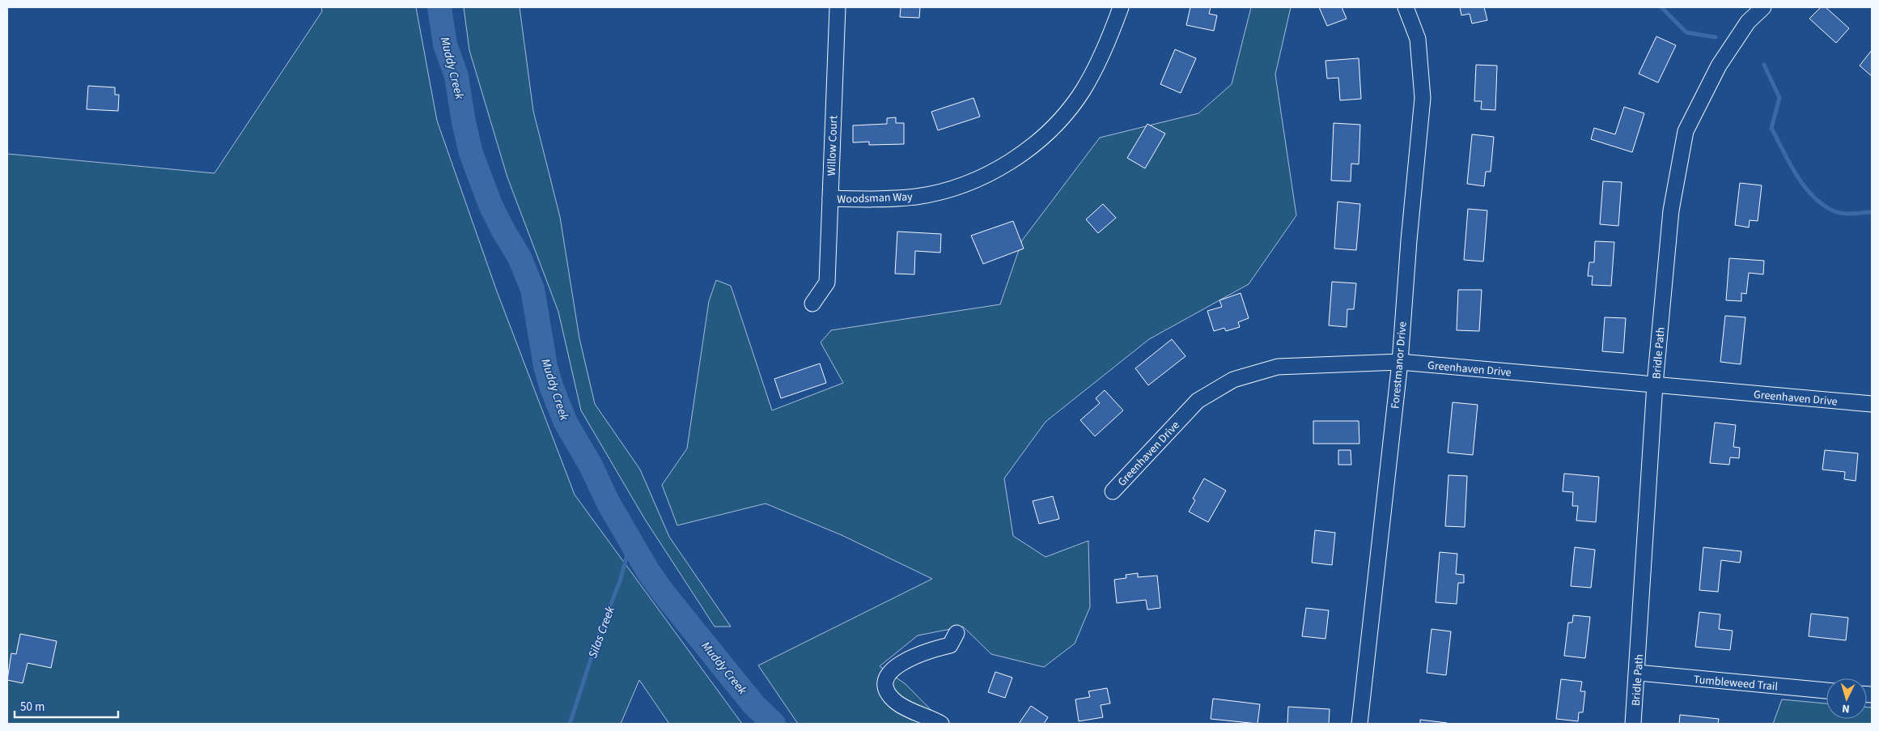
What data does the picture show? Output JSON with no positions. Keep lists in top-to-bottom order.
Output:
{
  "streets": {
    "street": [
      "Willow Court",
      "Woodsman Way",
      "Bridle Path",
      "Forestmanor Drive",
      "Greenhaven Drive",
      "Tumbleweed Trail"
    ]
  },
  "crossings": [
    ["Willow Court", "Woodsman Way"],
    ["Bridle Path", "Greenhaven Drive"],
    ["Bridle Path", "Tumbleweed Trail"],
    ["Forestmanor Drive", "Greenhaven Drive"]
  ],
  "water": ["Muddy Creek", "Silas Creek"],
  "scale_bar": "50 m",
  "north": "bottom"
}
